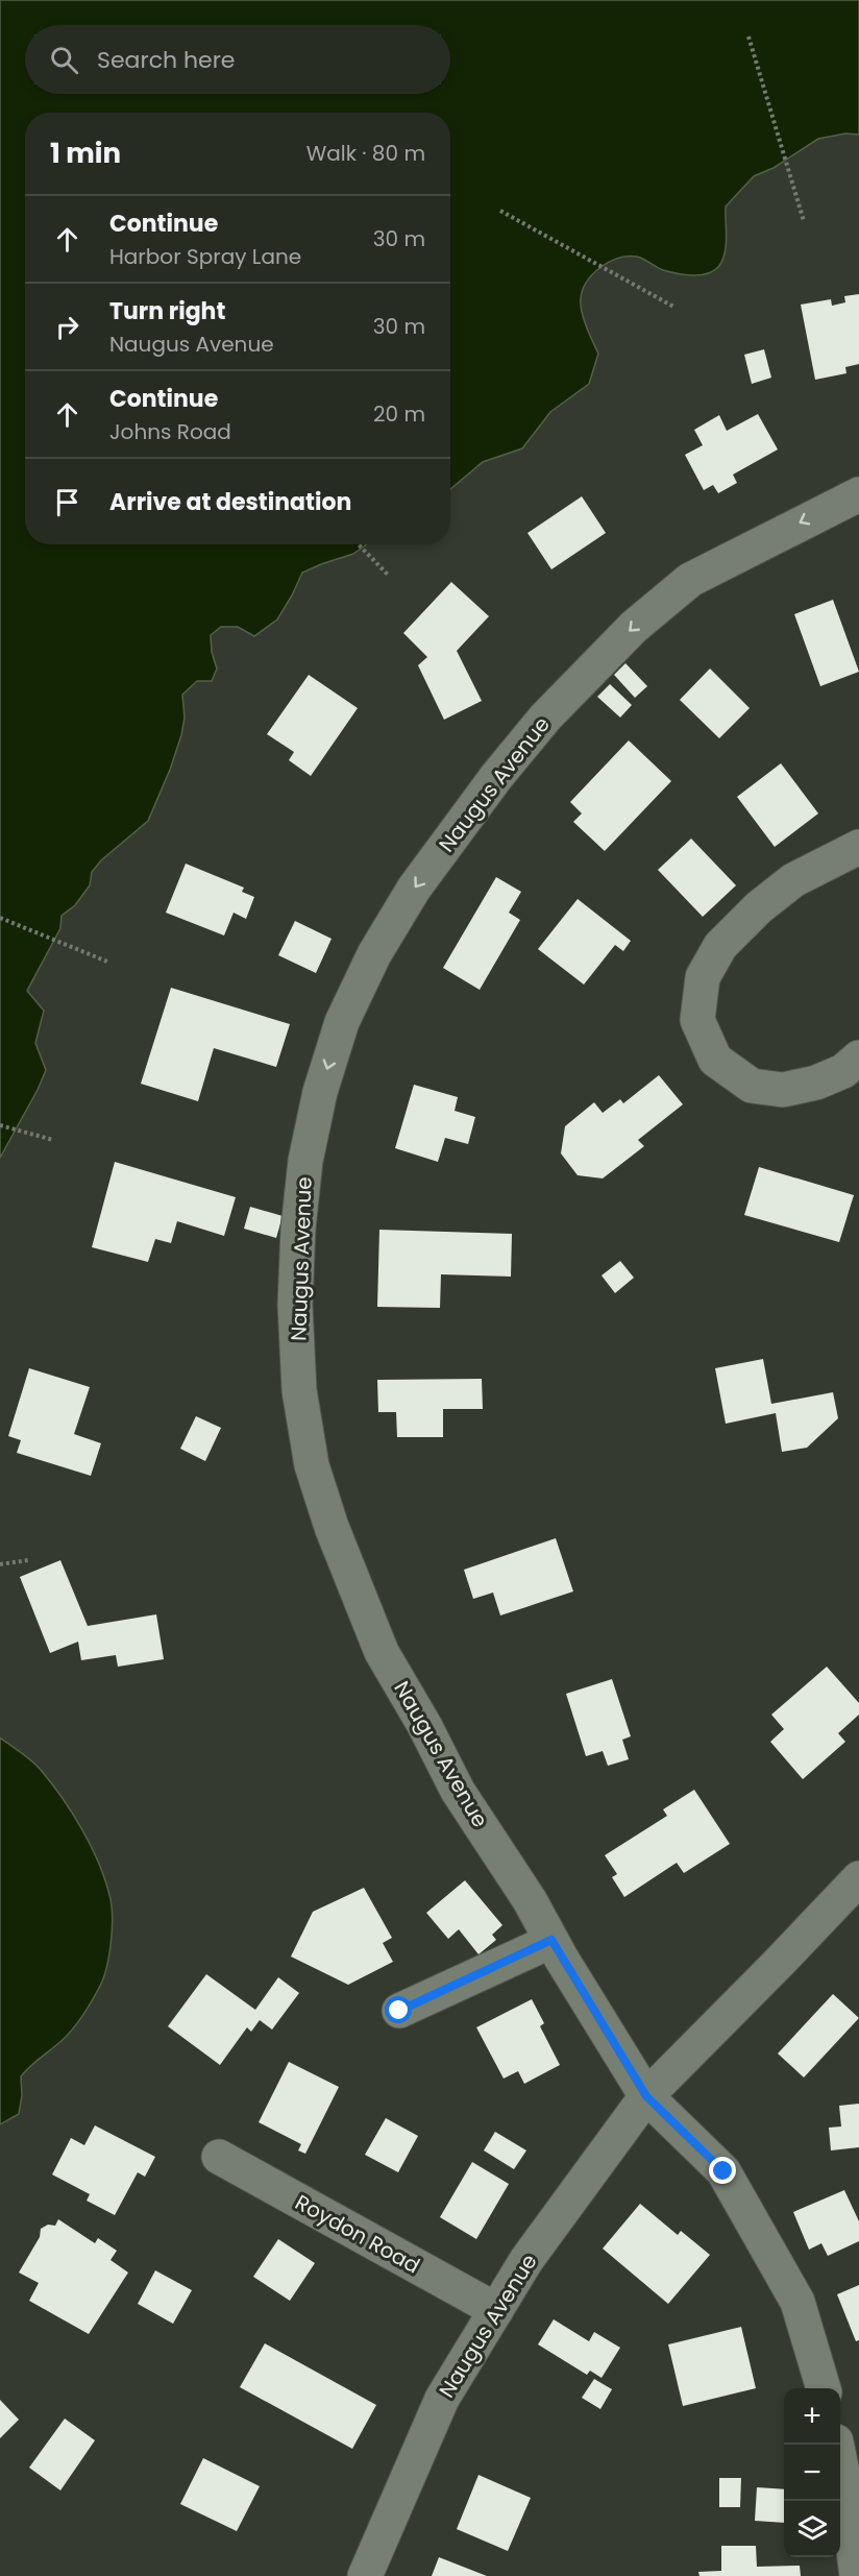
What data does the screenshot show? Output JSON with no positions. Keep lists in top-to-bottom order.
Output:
{
  "streets": {
    "street": ["Naugus Avenue", "Roydon Road"]
  },
  "crossings": [
    ["Naugus Avenue", "Roydon Road"]
  ],
  "one_way": ["Naugus Avenue"],
  "page": {
    "search": "Search here",
    "heading": ["1 min", "Walk · 80 m"],
    "list": [
      ["Continue", "Harbor Spray Lane", "30 m"],
      ["Turn right", "Naugus Avenue", "30 m"],
      ["Continue", "Johns Road", "20 m"],
      "Arrive at destination"
    ],
    "map_buttons": ["+", "−"]
  }
}
